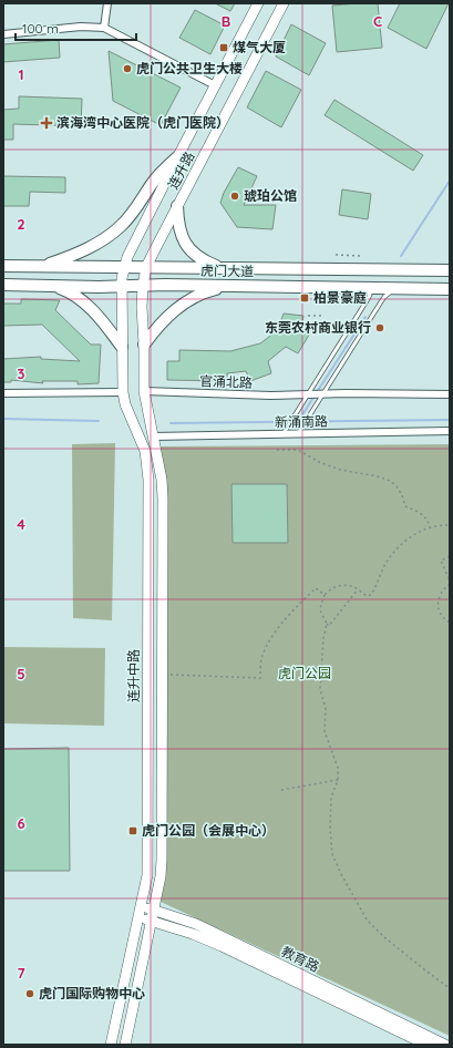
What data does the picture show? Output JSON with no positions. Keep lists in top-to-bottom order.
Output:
{
  "streets": {
    "main road": [
      "连升路",
      "虎门大道",
      "连升中路",
      "教育路"
    ],
    "street": ["官涌北路", "新涌南路"]
  },
  "crossings": [
    ["连升路", "虎门大道"],
    ["连升路", "连升中路"],
    ["连升中路", "教育路"]
  ],
  "parks": ["虎门公园"],
  "places": {
    "transit": ["煤气大厦", "柏景豪庭", "虎门公园（会展中心）"],
    "other": [
      "虎门公共卫生大楼",
      "琥珀公馆",
      "东莞农村商业银行",
      "虎门国际购物中心"
    ],
    "health": ["滨海湾中心医院（虎门医院）"]
  },
  "scale_bar": "100 m",
  "grid": {
    "columns": ["B", "C"],
    "rows": [
      "1",
      "2",
      "3",
      "4",
      "5",
      "6",
      "7"
    ]
  }
}
